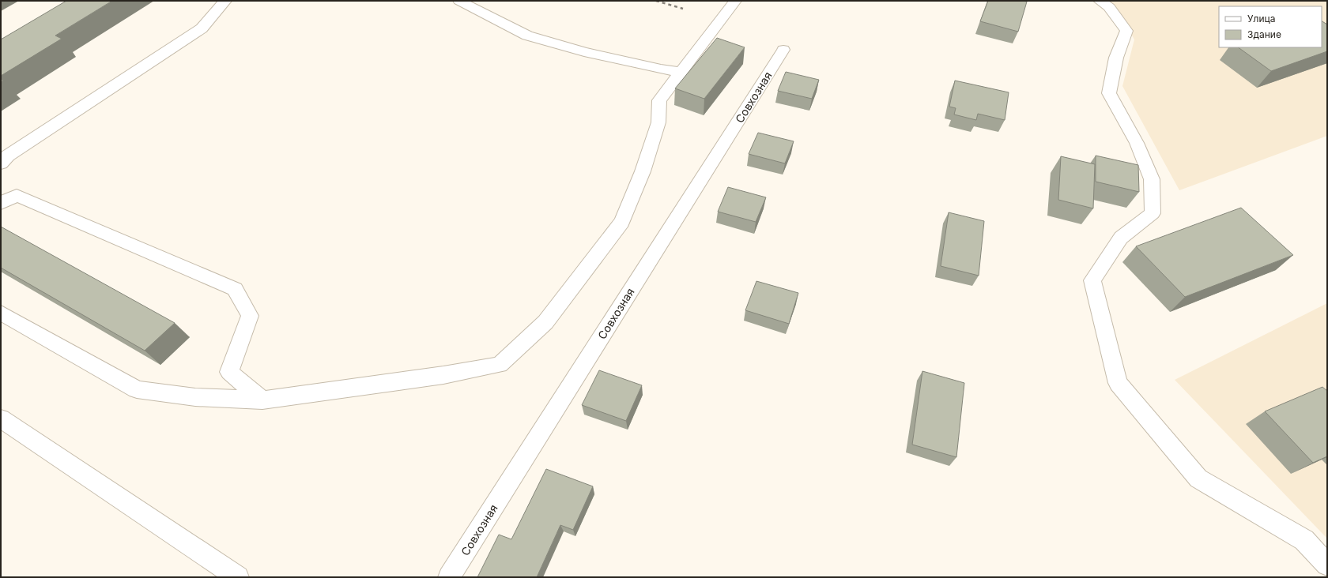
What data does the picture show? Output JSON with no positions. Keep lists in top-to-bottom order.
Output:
{
  "streets": {
    "street": ["Совхозная"]
  },
  "legend": ["Улица", "Здание"]
}
